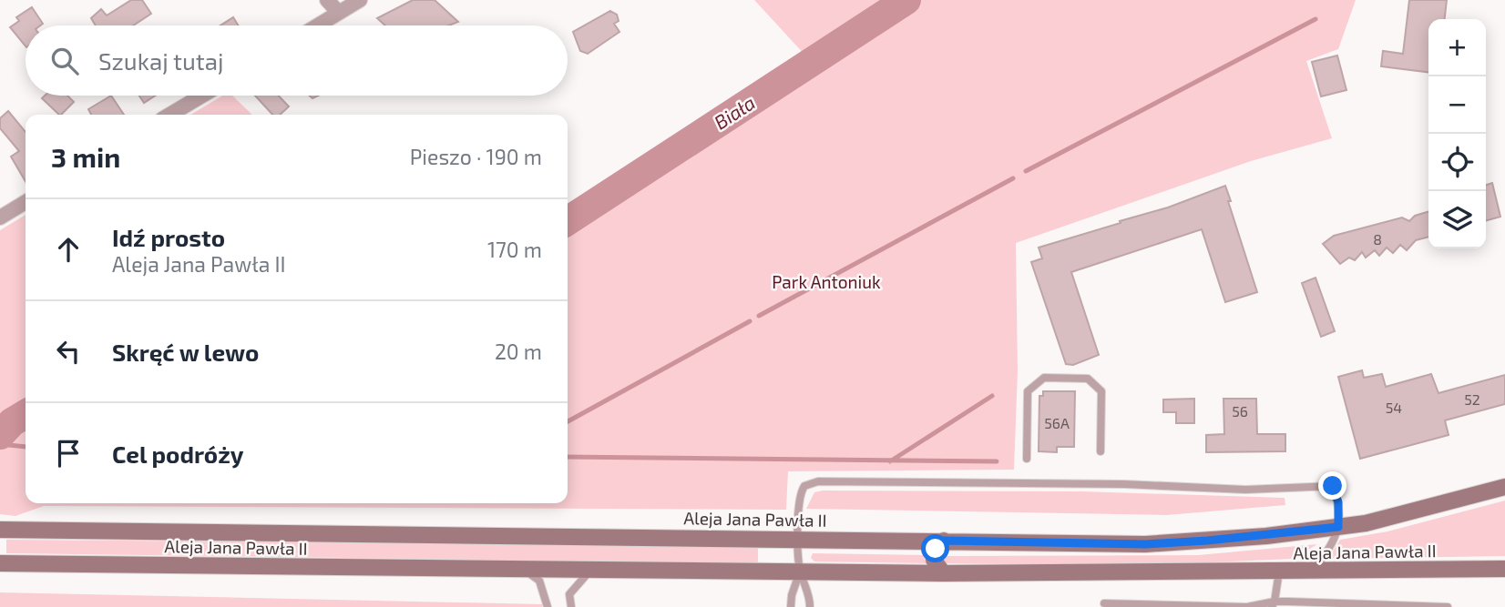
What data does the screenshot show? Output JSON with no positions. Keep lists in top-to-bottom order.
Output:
{
  "streets": {
    "main road": ["Aleja Jana Pawła II"]
  },
  "water": ["Biała"],
  "parks": ["Park Antoniuk"],
  "house_numbers": [
    "8",
    "52",
    "54",
    "56",
    "56A"
  ],
  "page": {
    "map_buttons": ["+", "−"],
    "search": "Szukaj tutaj",
    "heading": ["3 min", "Pieszo · 190 m"],
    "list": [
      ["Idź prosto", "Aleja Jana Pawła II", "170 m"],
      ["Skręć w lewo", "20 m"],
      "Cel podróży"
    ]
  }
}
